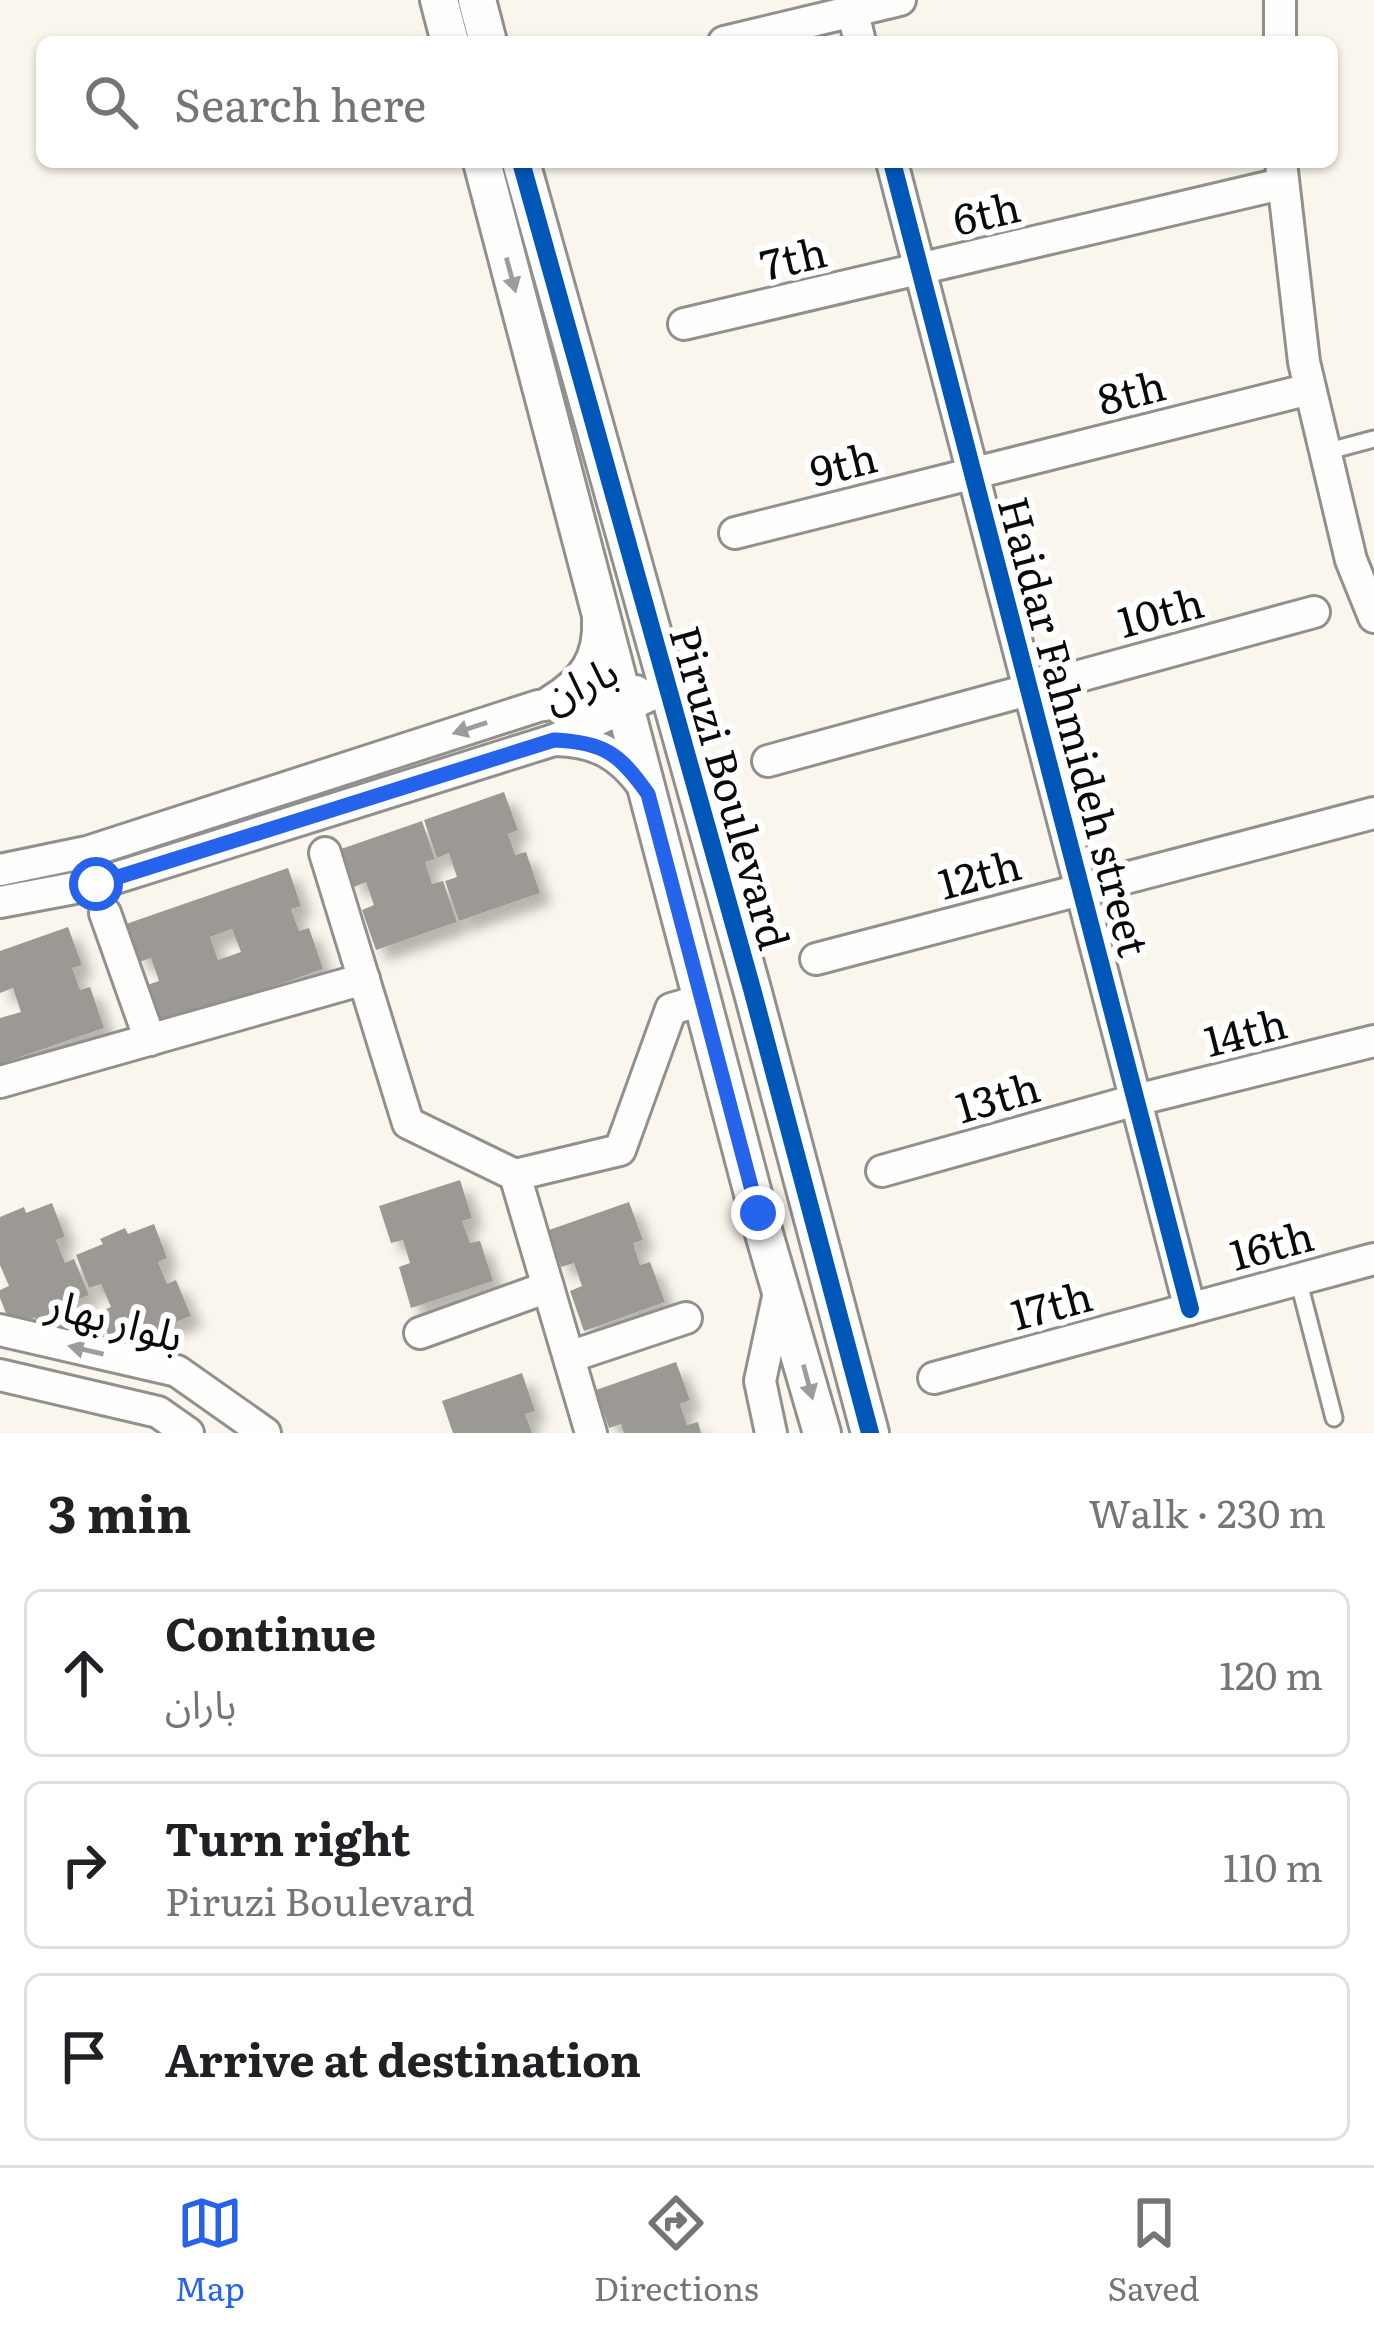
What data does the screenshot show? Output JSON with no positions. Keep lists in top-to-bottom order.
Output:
{
  "streets": {
    "street": [
      "6th",
      "7th",
      "8th",
      "9th",
      "10th",
      "باران",
      "Haidar Fahmideh street",
      "Piruzi Boulevard",
      "12th",
      "14th",
      "13th",
      "16th",
      "17th",
      "بلوار بهار"
    ]
  },
  "crossings": [
    ["6th", "7th"],
    ["6th", "Haidar Fahmideh street"],
    ["7th", "Haidar Fahmideh street"],
    ["8th", "9th"],
    ["8th", "Haidar Fahmideh street"],
    ["9th", "Haidar Fahmideh street"],
    ["10th", "Haidar Fahmideh street"],
    ["باران", "Piruzi Boulevard"],
    ["Haidar Fahmideh street", "12th"],
    ["Haidar Fahmideh street", "14th"],
    ["Haidar Fahmideh street", "13th"],
    ["Haidar Fahmideh street", "16th"],
    ["Haidar Fahmideh street", "17th"],
    ["14th", "13th"],
    ["16th", "17th"]
  ],
  "page": {
    "search": "Search here",
    "heading": ["3 min", "Walk · 230 m"],
    "list": [
      ["Continue", "باران", "120 m"],
      ["Turn right", "Piruzi Boulevard", "110 m"],
      "Arrive at destination"
    ],
    "nav": ["Map", "Directions", "Saved"]
  }
}
